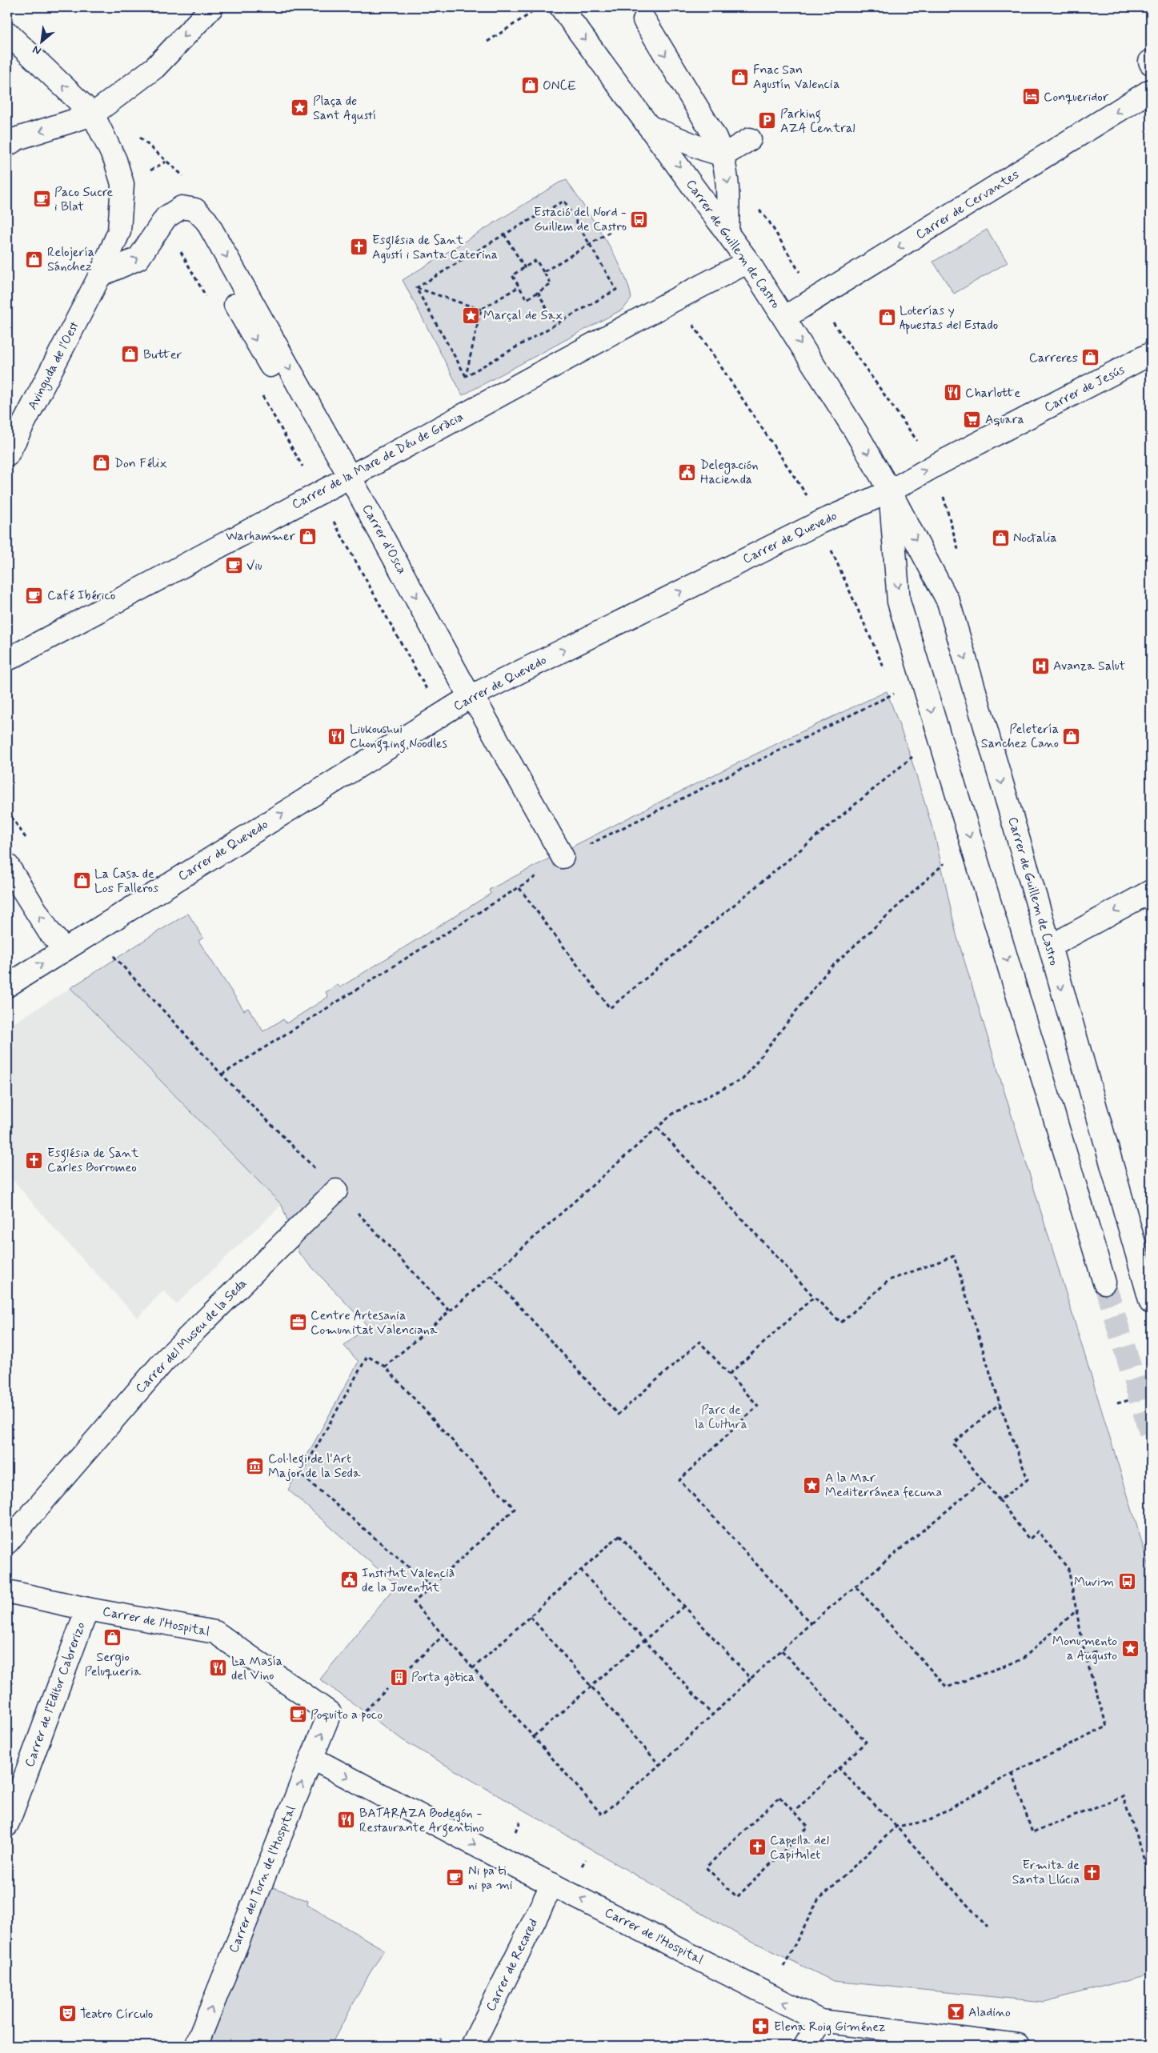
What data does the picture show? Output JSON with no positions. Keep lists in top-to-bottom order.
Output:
{
  "streets": {
    "street": [
      "Carrer de Cervantes",
      "Carrer de Guillem de Castro",
      "Avinguda de l'Oest",
      "Carrer de Jesús",
      "Carrer de la Mare de Déu de Gràcia",
      "Carrer de Quevedo",
      "Carrer d'Osca",
      "Carrer del Museu de la Seda",
      "Carrer de l'Hospital",
      "Carrer de l'Editor Cabrerizo",
      "Carrer del Torn de l'Hospital",
      "Carrer de Recared"
    ]
  },
  "crossings": [
    ["Carrer de Cervantes", "Carrer de Guillem de Castro"],
    ["Carrer de Guillem de Castro", "Carrer de Jesús"],
    ["Carrer de Guillem de Castro", "Carrer de la Mare de Déu de Gràcia"],
    ["Carrer de Guillem de Castro", "Carrer de Quevedo"],
    ["Avinguda de l'Oest", "Carrer d'Osca"],
    ["Carrer de Jesús", "Carrer de Quevedo"],
    ["Carrer de la Mare de Déu de Gràcia", "Carrer d'Osca"],
    ["Carrer de Quevedo", "Carrer d'Osca"],
    ["Carrer de l'Hospital", "Carrer de l'Editor Cabrerizo"],
    ["Carrer de l'Hospital", "Carrer del Torn de l'Hospital"],
    ["Carrer de l'Hospital", "Carrer de Recared"]
  ],
  "one_way": [
    "Carrer de Cervantes",
    "Carrer de Guillem de Castro",
    "Carrer de Jesús",
    "Carrer de Quevedo",
    "Carrer del Torn de l'Hospital"
  ],
  "parks": ["Parc de la Cultura"],
  "places": {
    "shop": [
      "Fnac San Agustín Valencia",
      "ONCE",
      "Relojería Sánchez",
      "Loterías y Apuestas del Estado",
      "Butter",
      "Carreres",
      "Don Félix",
      "Warhammer",
      "Noctalia",
      "Peletería Sanchez Cano",
      "La Casa de Los Falleros",
      "Sergio Peluqueria"
    ],
    "hotel": ["Conqueridor"],
    "place": [
      "Plaça de Sant Agustí",
      "Marçal de Sax",
      "A la Mar Mediterránea fecuna",
      "Monumento a Augusto"
    ],
    "parking": ["Parking AZA Central"],
    "cafe": [
      "Paco Sucre i Blat",
      "Viu",
      "Café Ibérico",
      "Poquito a poco",
      "Ni pa ti ni pa mi"
    ],
    "bus stop": ["Estació del Nord - Guillem de Castro", "Muvim"],
    "church": [
      "Església de Sant Agustí i Santa Caterina",
      "Església de Sant Carles Borromeo",
      "Capella del Capitulet",
      "Ermita de Santa Llúcia"
    ],
    "restaurant": [
      "Charlotte",
      "Liukoushui Chongqing Noodles",
      "La Masía del Vino",
      "BATARAZA Bodegón - Restaurante Argentino"
    ],
    "supermarket": ["Aquara"],
    "public building": ["Delegación Hacienda", "Institut Valencià de la Joventut"],
    "hospital": ["Avanza Salut"],
    "office": ["Centre Artesania Comunitat Valenciana"],
    "museum": ["Col·legi de l'Art Major de la Seda"],
    "building": ["Porta gòtica"],
    "bar": ["Aladino"],
    "theatre": ["Teatro Círculo"],
    "pharmacy": ["Elena Roig Giménez"]
  },
  "north": "bottom left"
}
